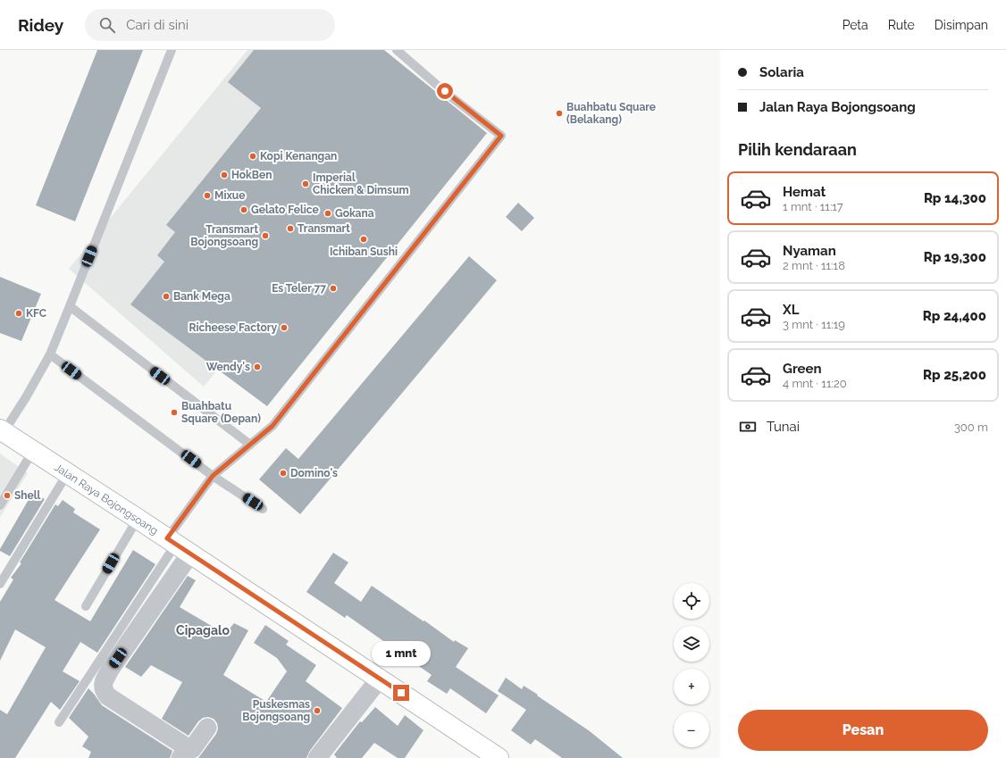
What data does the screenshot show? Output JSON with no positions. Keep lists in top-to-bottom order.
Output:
{
  "streets": {
    "main road": ["Jalan Raya Bojongsoang"]
  },
  "districts": ["Cipagalo"],
  "places": [
    "Buahbatu Square (Belakang)",
    "Kopi Kenangan",
    "HokBen",
    "Imperial Chicken & Dimsum",
    "Mixue",
    "Gelato Felice",
    "Gokana",
    "Transmart",
    "Transmart Bojongsoang",
    "Ichiban Sushi",
    "Es Teler 77",
    "Bank Mega",
    "KFC",
    "Richeese Factory",
    "Wendy's",
    "Buahbatu Square (Depan)",
    "Domino's",
    "Shell",
    "Puskesmas Bojongsoang"
  ],
  "page": {
    "header": "Ridey",
    "search": "Cari di sini",
    "nav": ["Peta", "Rute", "Disimpan"],
    "banner": ["Solaria", "Jalan Raya Bojongsoang"],
    "heading": "Pilih kendaraan",
    "list": [
      {
        "name": "Hemat",
        "note": "1 mnt · 11:17",
        "value": "Rp 14,300"
      },
      {
        "name": "Nyaman",
        "note": "2 mnt · 11:18",
        "value": "Rp 19,300"
      },
      {
        "name": "XL",
        "note": "3 mnt · 11:19",
        "value": "Rp 24,400"
      },
      {
        "name": "Green",
        "note": "4 mnt · 11:20",
        "value": "Rp 25,200"
      }
    ],
    "pay": ["Tunai", "300 m"],
    "map_buttons": ["+", "−"],
    "bubble": "1 mnt",
    "buttons": "Pesan"
  }
}
